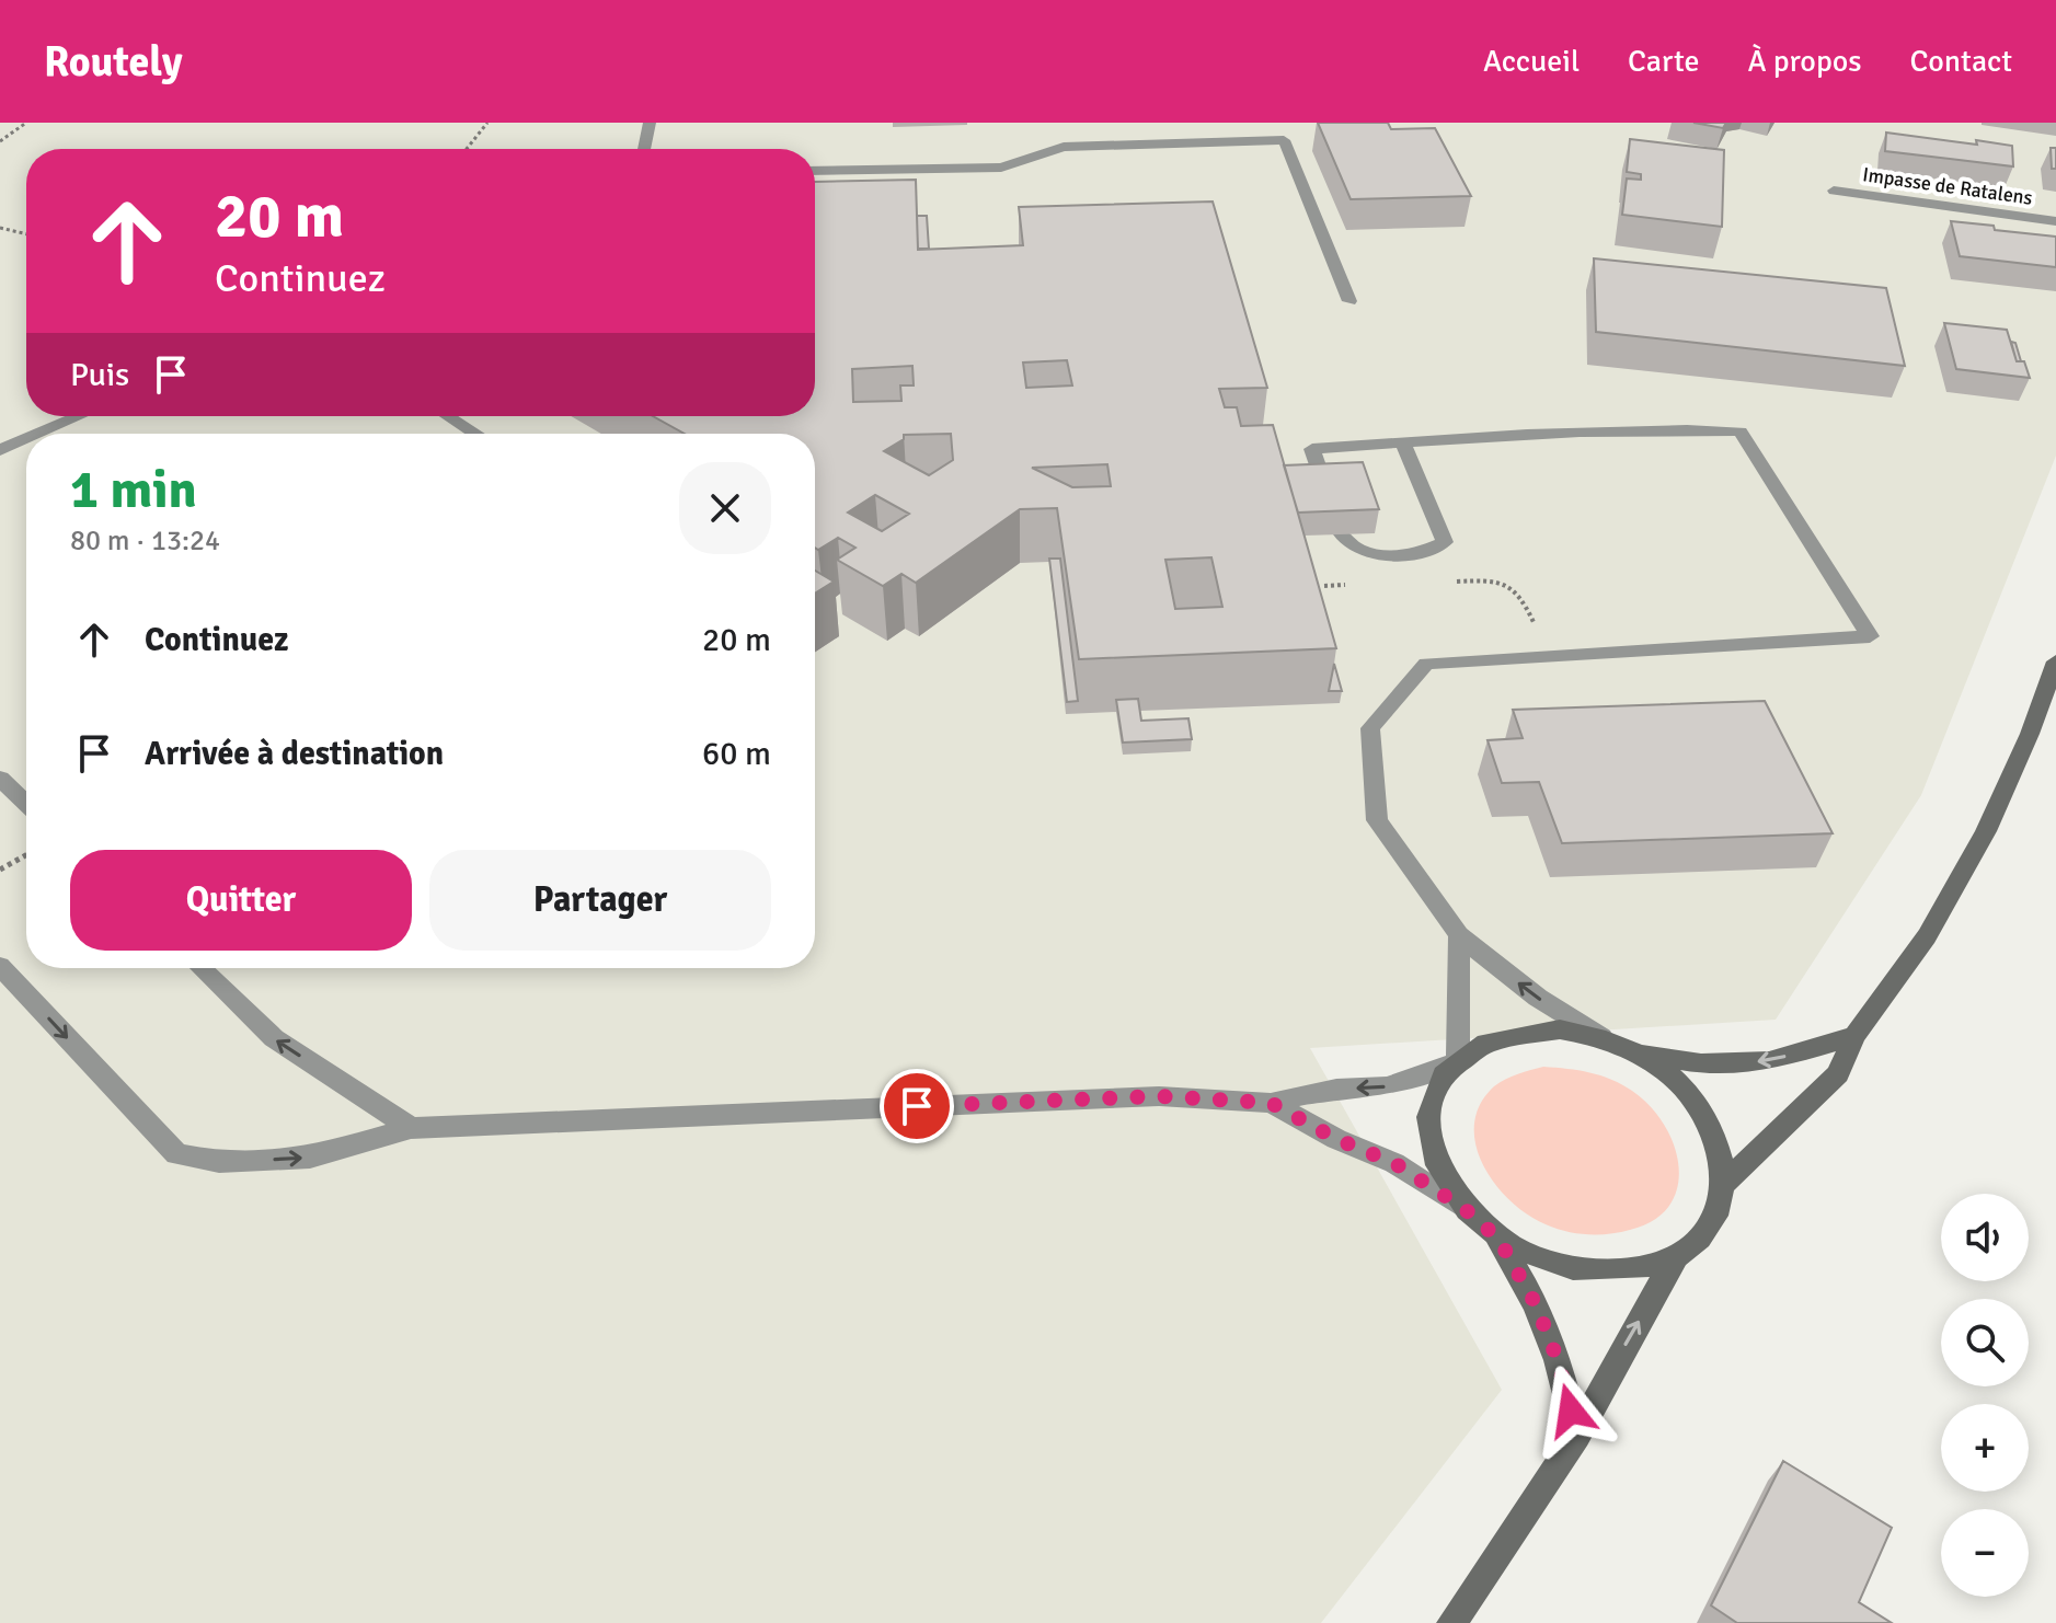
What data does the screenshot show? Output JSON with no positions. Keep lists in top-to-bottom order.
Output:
{
  "streets": {
    "lane": ["Impasse de Ratalens"]
  },
  "page": {
    "header": "Routely",
    "nav": [
      "Accueil",
      "Carte",
      "À propos",
      "Contact"
    ],
    "turn": ["20 m", "Continuez"],
    "then": "Puis",
    "heading": ["1 min", "80 m · 13:24"],
    "list": [
      {
        "name": "Continuez",
        "value": "20 m"
      },
      {
        "name": "Arrivée à destination",
        "value": "60 m"
      }
    ],
    "buttons": ["Quitter", "Partager"],
    "map_buttons": ["+", "−"]
  }
}
